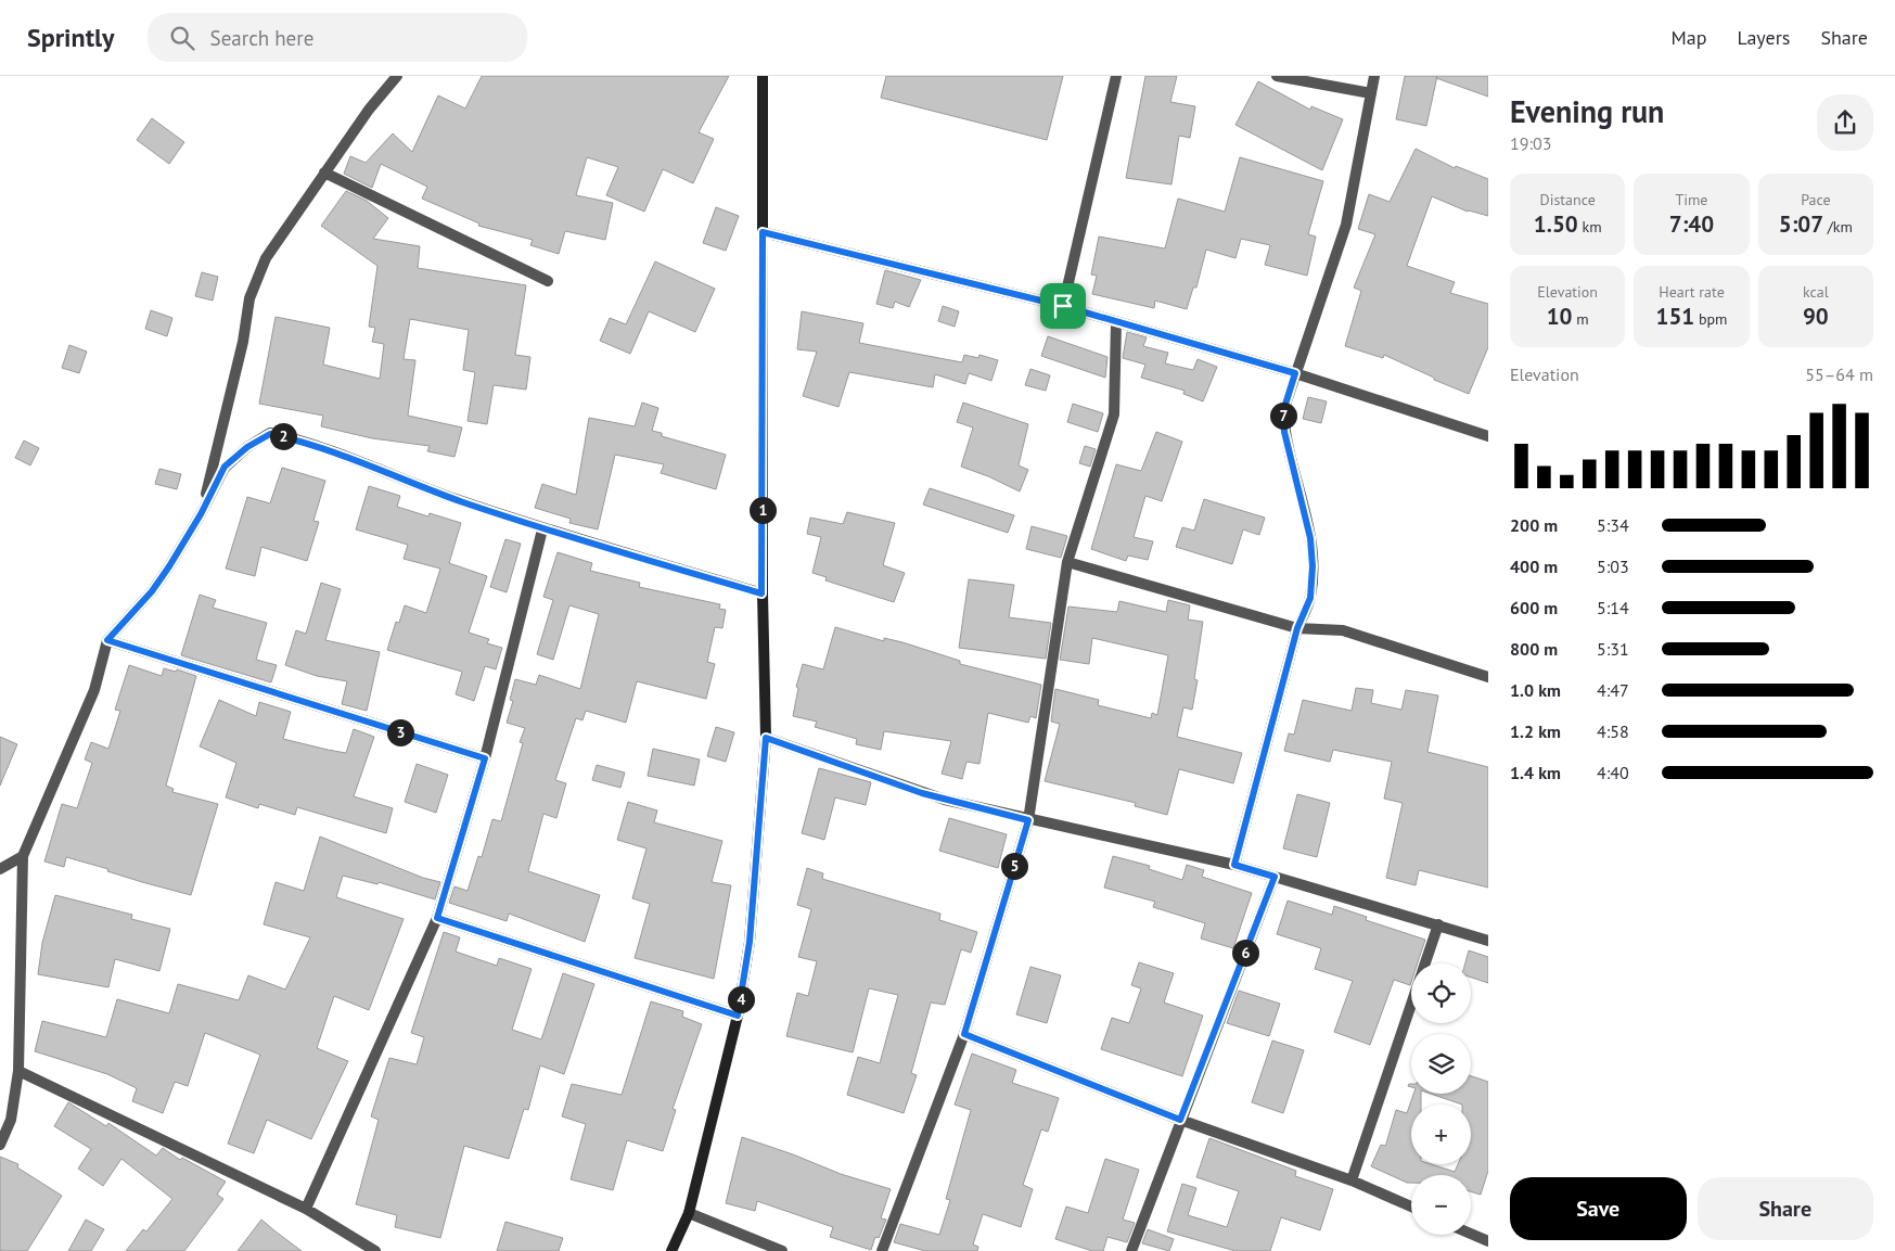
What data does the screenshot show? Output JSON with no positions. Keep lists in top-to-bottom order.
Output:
{
  "page": {
    "header": "Sprintly",
    "search": "Search here",
    "nav": ["Map", "Layers", "Share"],
    "heading": ["Evening run", "19:03"],
    "stats": [
      ["Distance", "1.50 km"],
      ["Time", "7:40"],
      ["Pace", "5:07 /km"],
      ["Elevation", "10 m"],
      ["Heart rate", "151 bpm"],
      ["kcal", "90"]
    ],
    "chart": ["Elevation", "55–64 m"],
    "pins": [
      "7",
      "2",
      "1",
      "3",
      "5",
      "6",
      "4"
    ],
    "list": [
      {
        "name": "200 m",
        "note": "5:34"
      },
      {
        "name": "400 m",
        "note": "5:03"
      },
      {
        "name": "600 m",
        "note": "5:14"
      },
      {
        "name": "800 m",
        "note": "5:31"
      },
      {
        "name": "1.0 km",
        "note": "4:47"
      },
      {
        "name": "1.2 km",
        "note": "4:58"
      },
      {
        "name": "1.4 km",
        "note": "4:40"
      }
    ],
    "map_buttons": ["+", "−"],
    "buttons": ["Save", "Share"]
  }
}
